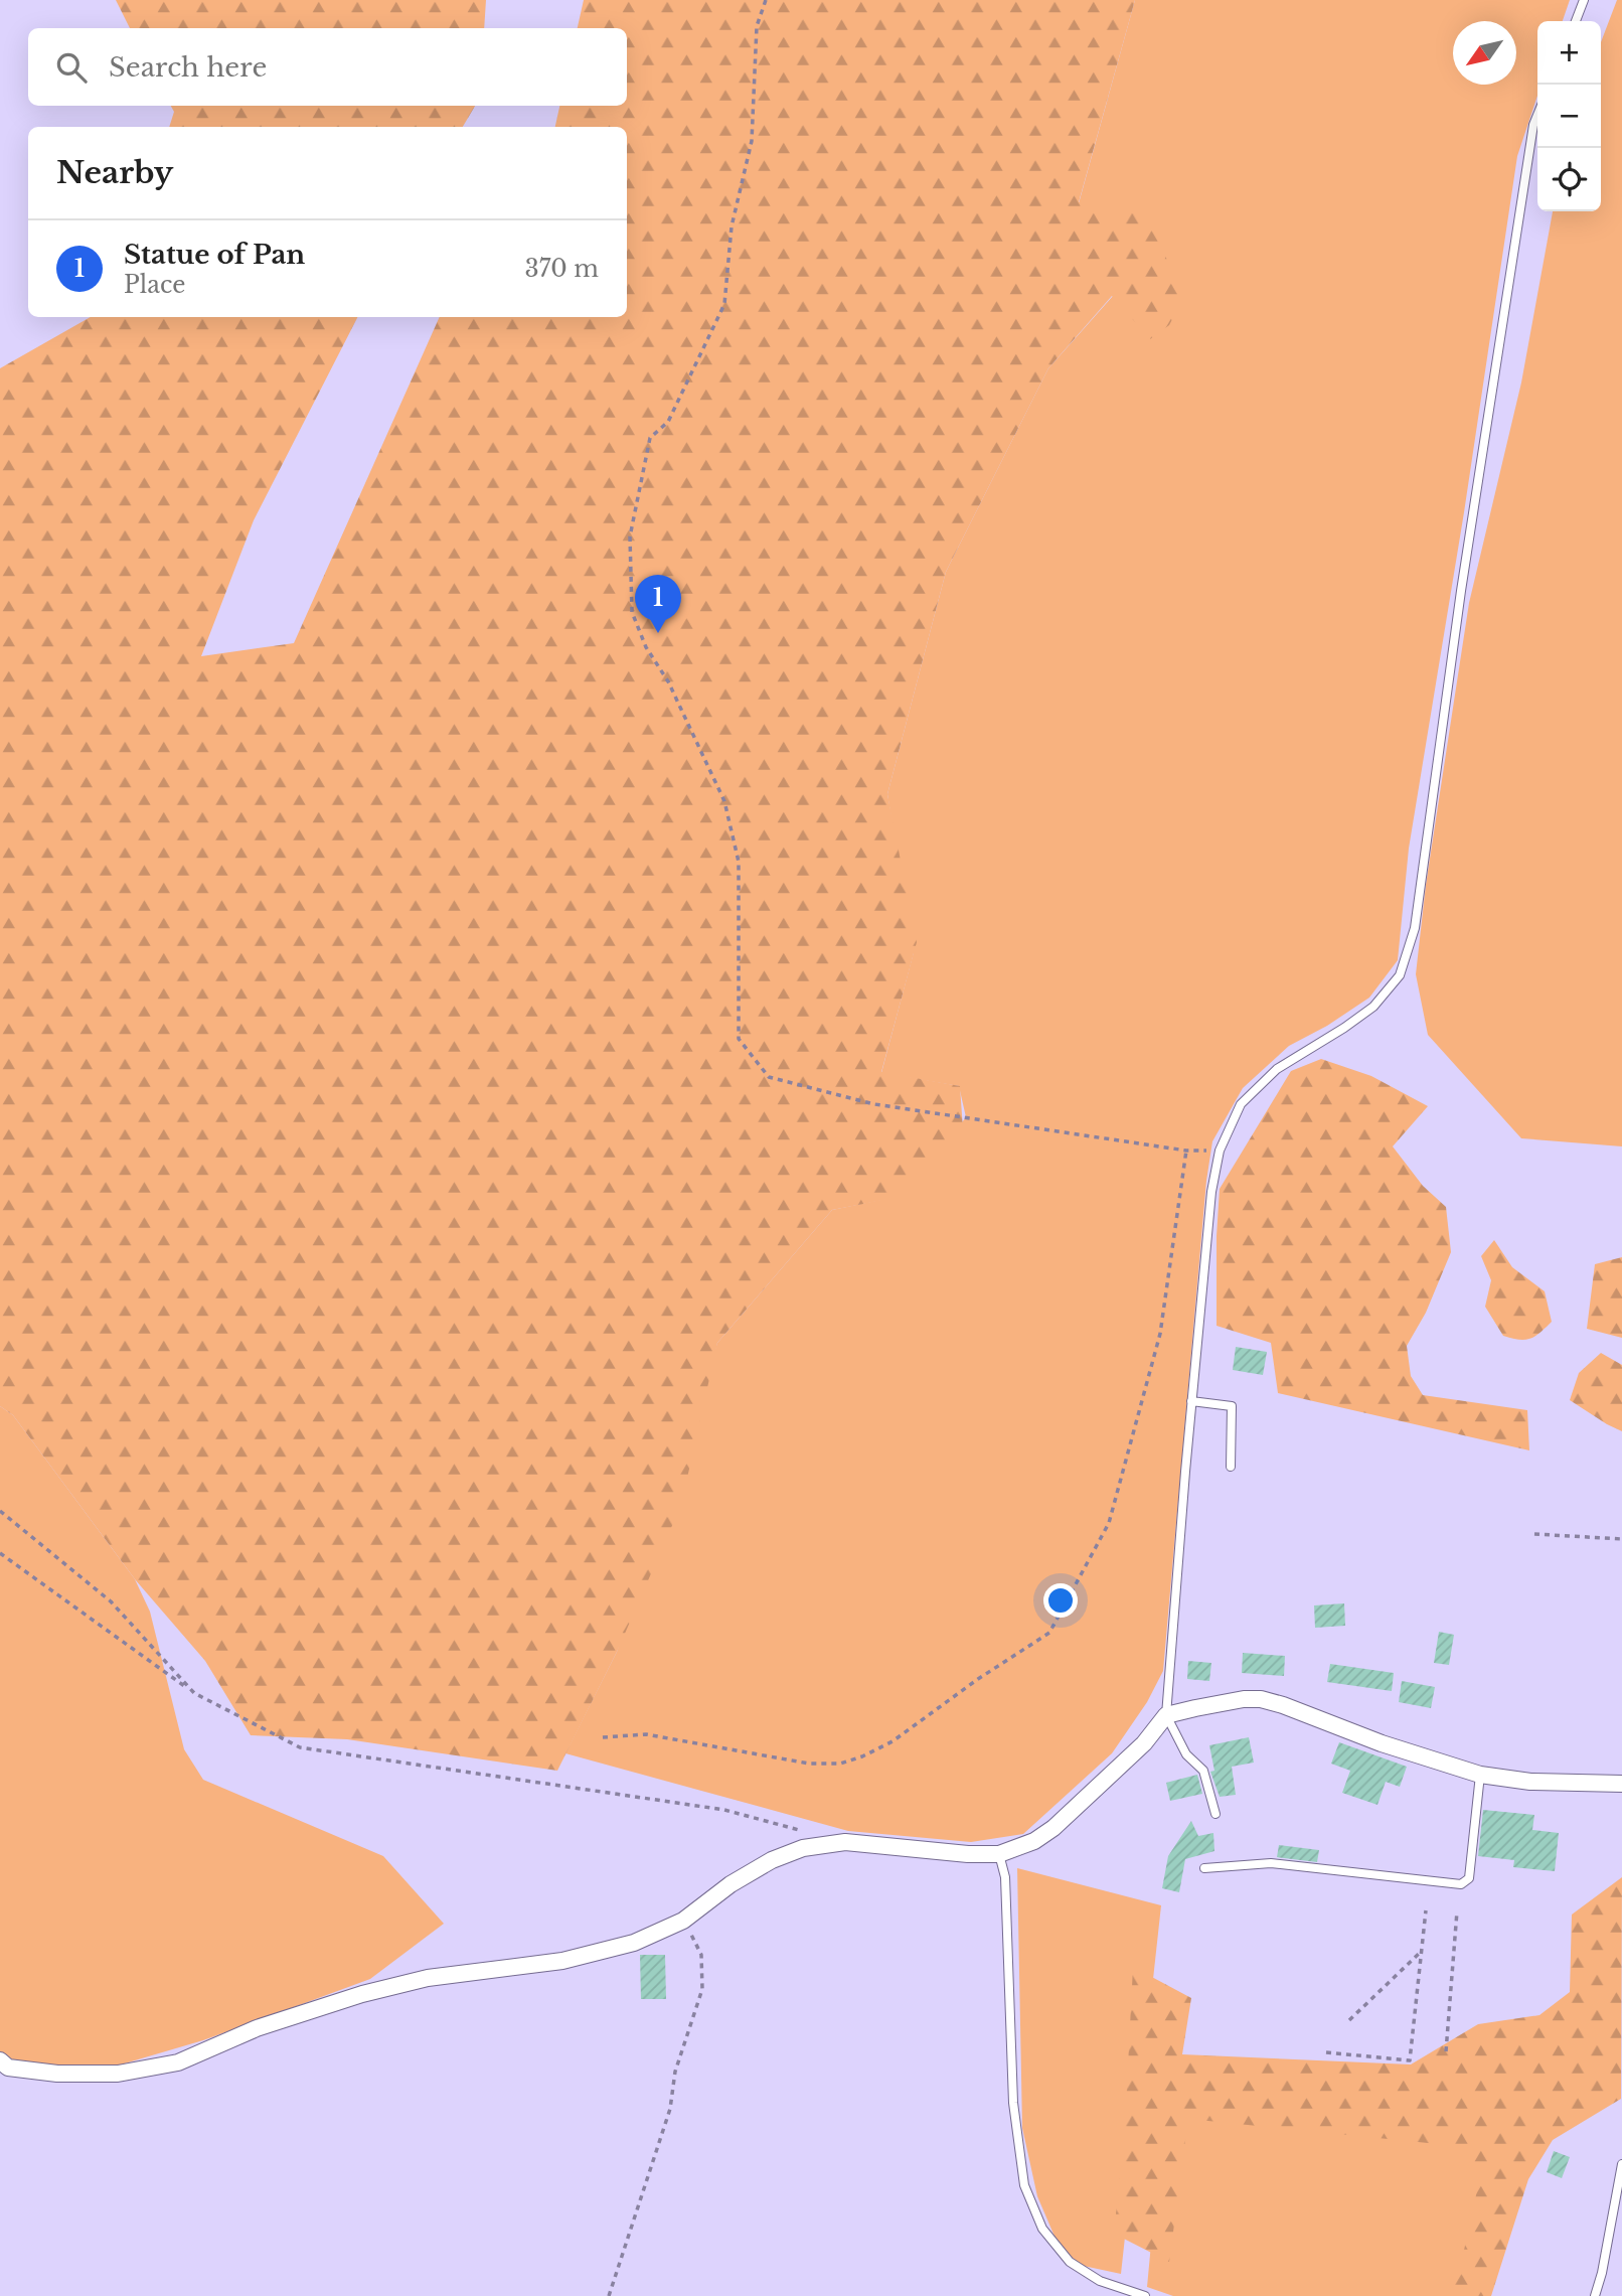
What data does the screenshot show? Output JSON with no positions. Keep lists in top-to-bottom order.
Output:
{
  "north": "bottom left",
  "page": {
    "map_buttons": ["+", "−"],
    "search": "Search here",
    "heading": "Nearby",
    "list": [
      {
        "mark": "1",
        "name": "Statue of Pan",
        "note": "Place",
        "value": "370 m"
      }
    ],
    "pins": "1"
  }
}
